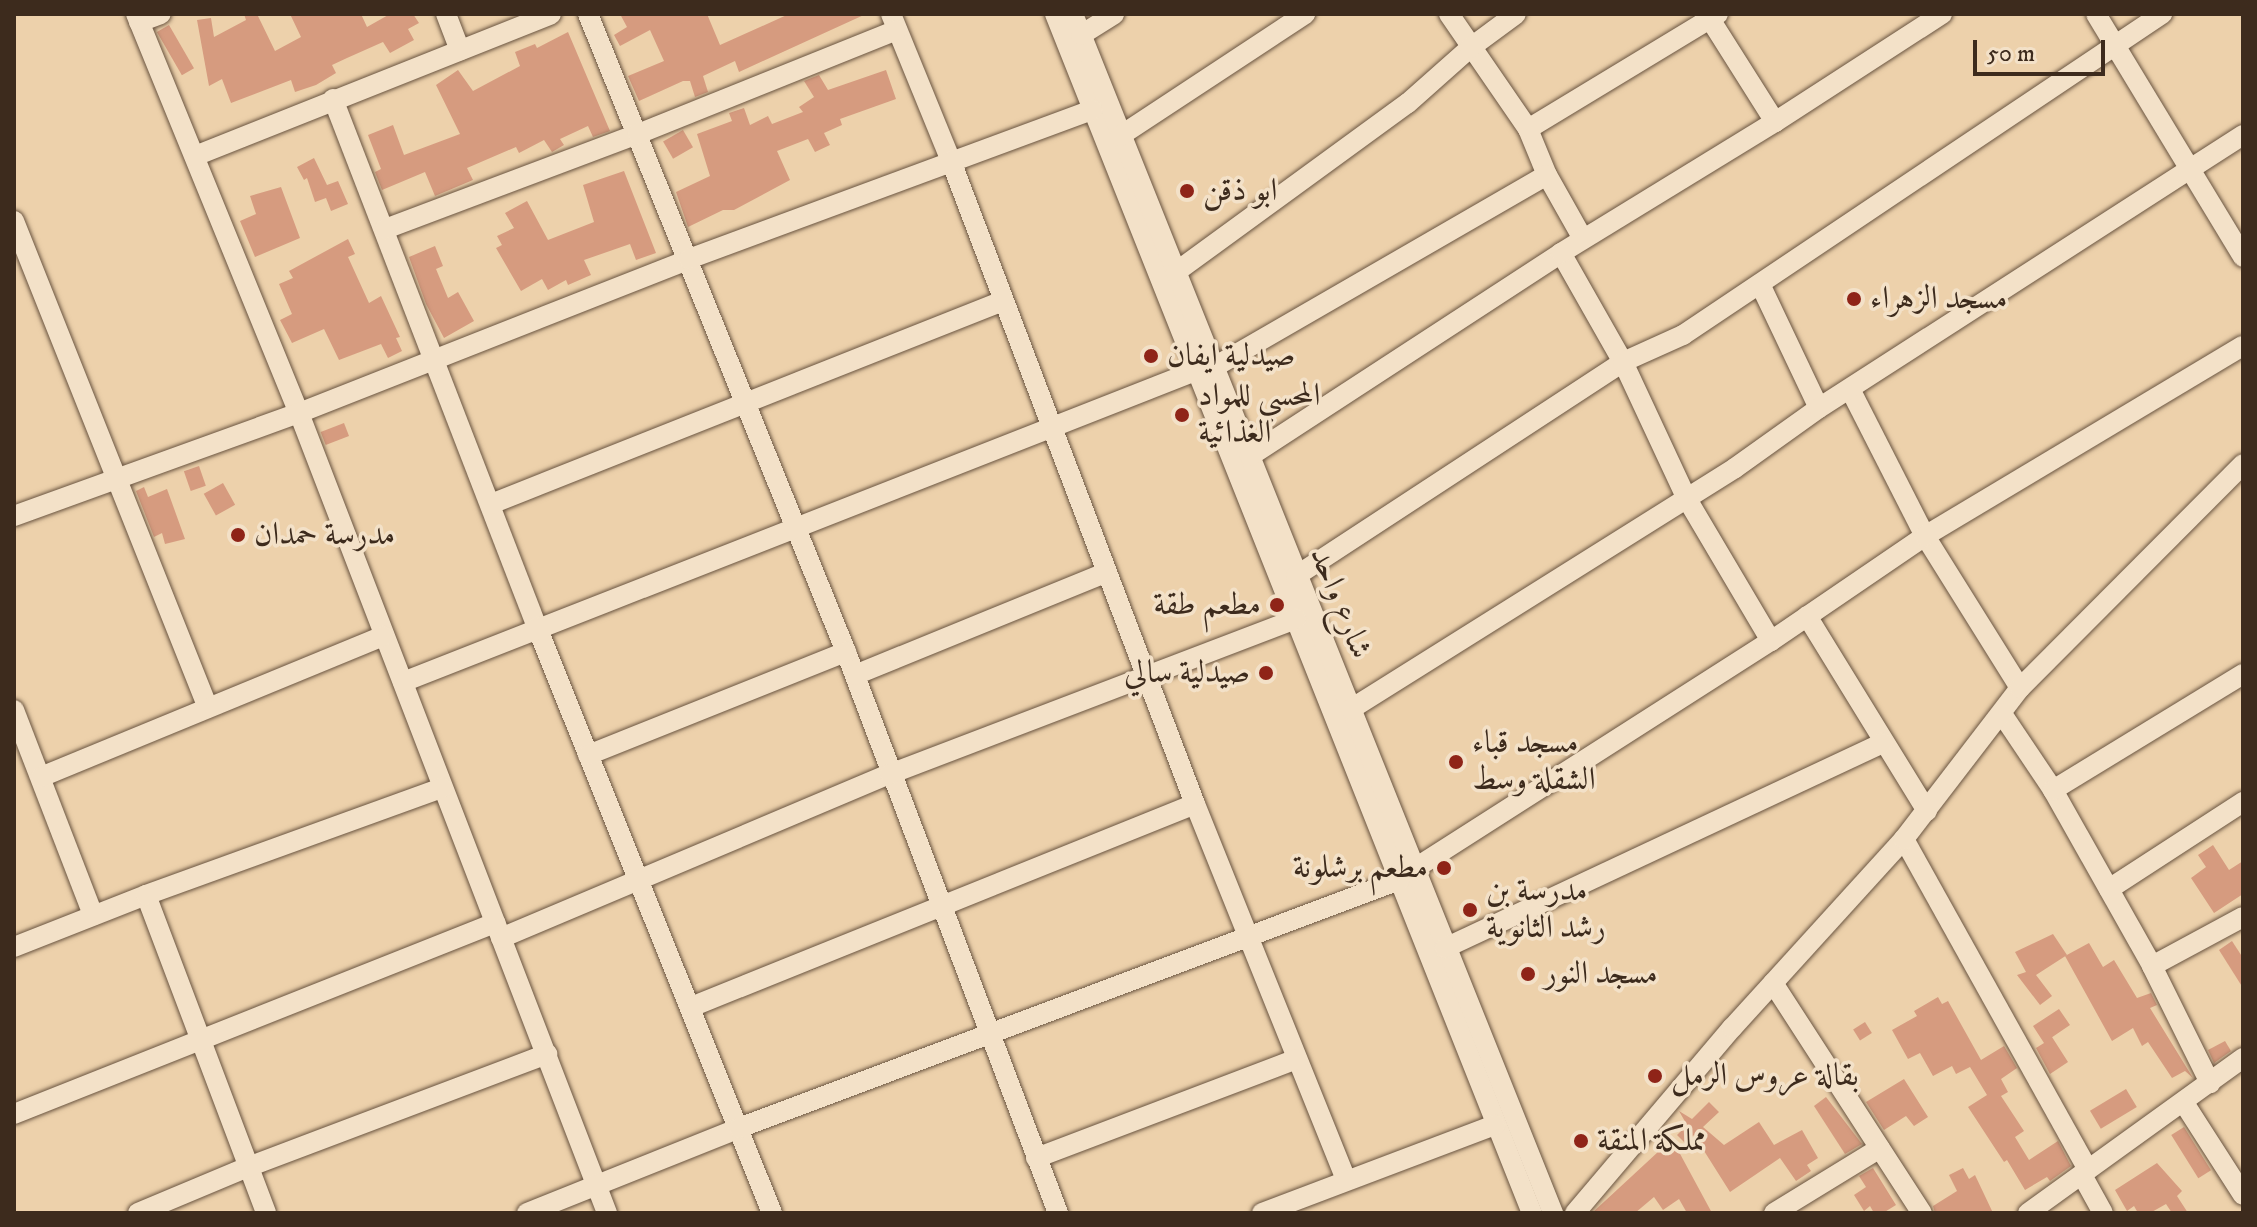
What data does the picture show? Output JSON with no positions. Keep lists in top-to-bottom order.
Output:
{
  "streets": {
    "street": ["شارع واحد"]
  },
  "places": [
    "ابو ذقن",
    "مسجد الزهراء",
    "صيدلية ايفان",
    "المحسي للمواد الغذائية",
    "مدرسة حمدان",
    "مطعم طقة",
    "صيدلية سالي",
    "مسجد قباء الشقلة وسط",
    "مطعم برشلونة",
    "مدرسة بن رشد الثانوية",
    "مسجد النور",
    "بقالة عروس الرمل",
    "مملكة المنقة"
  ],
  "scale_bar": "50 m"
}
